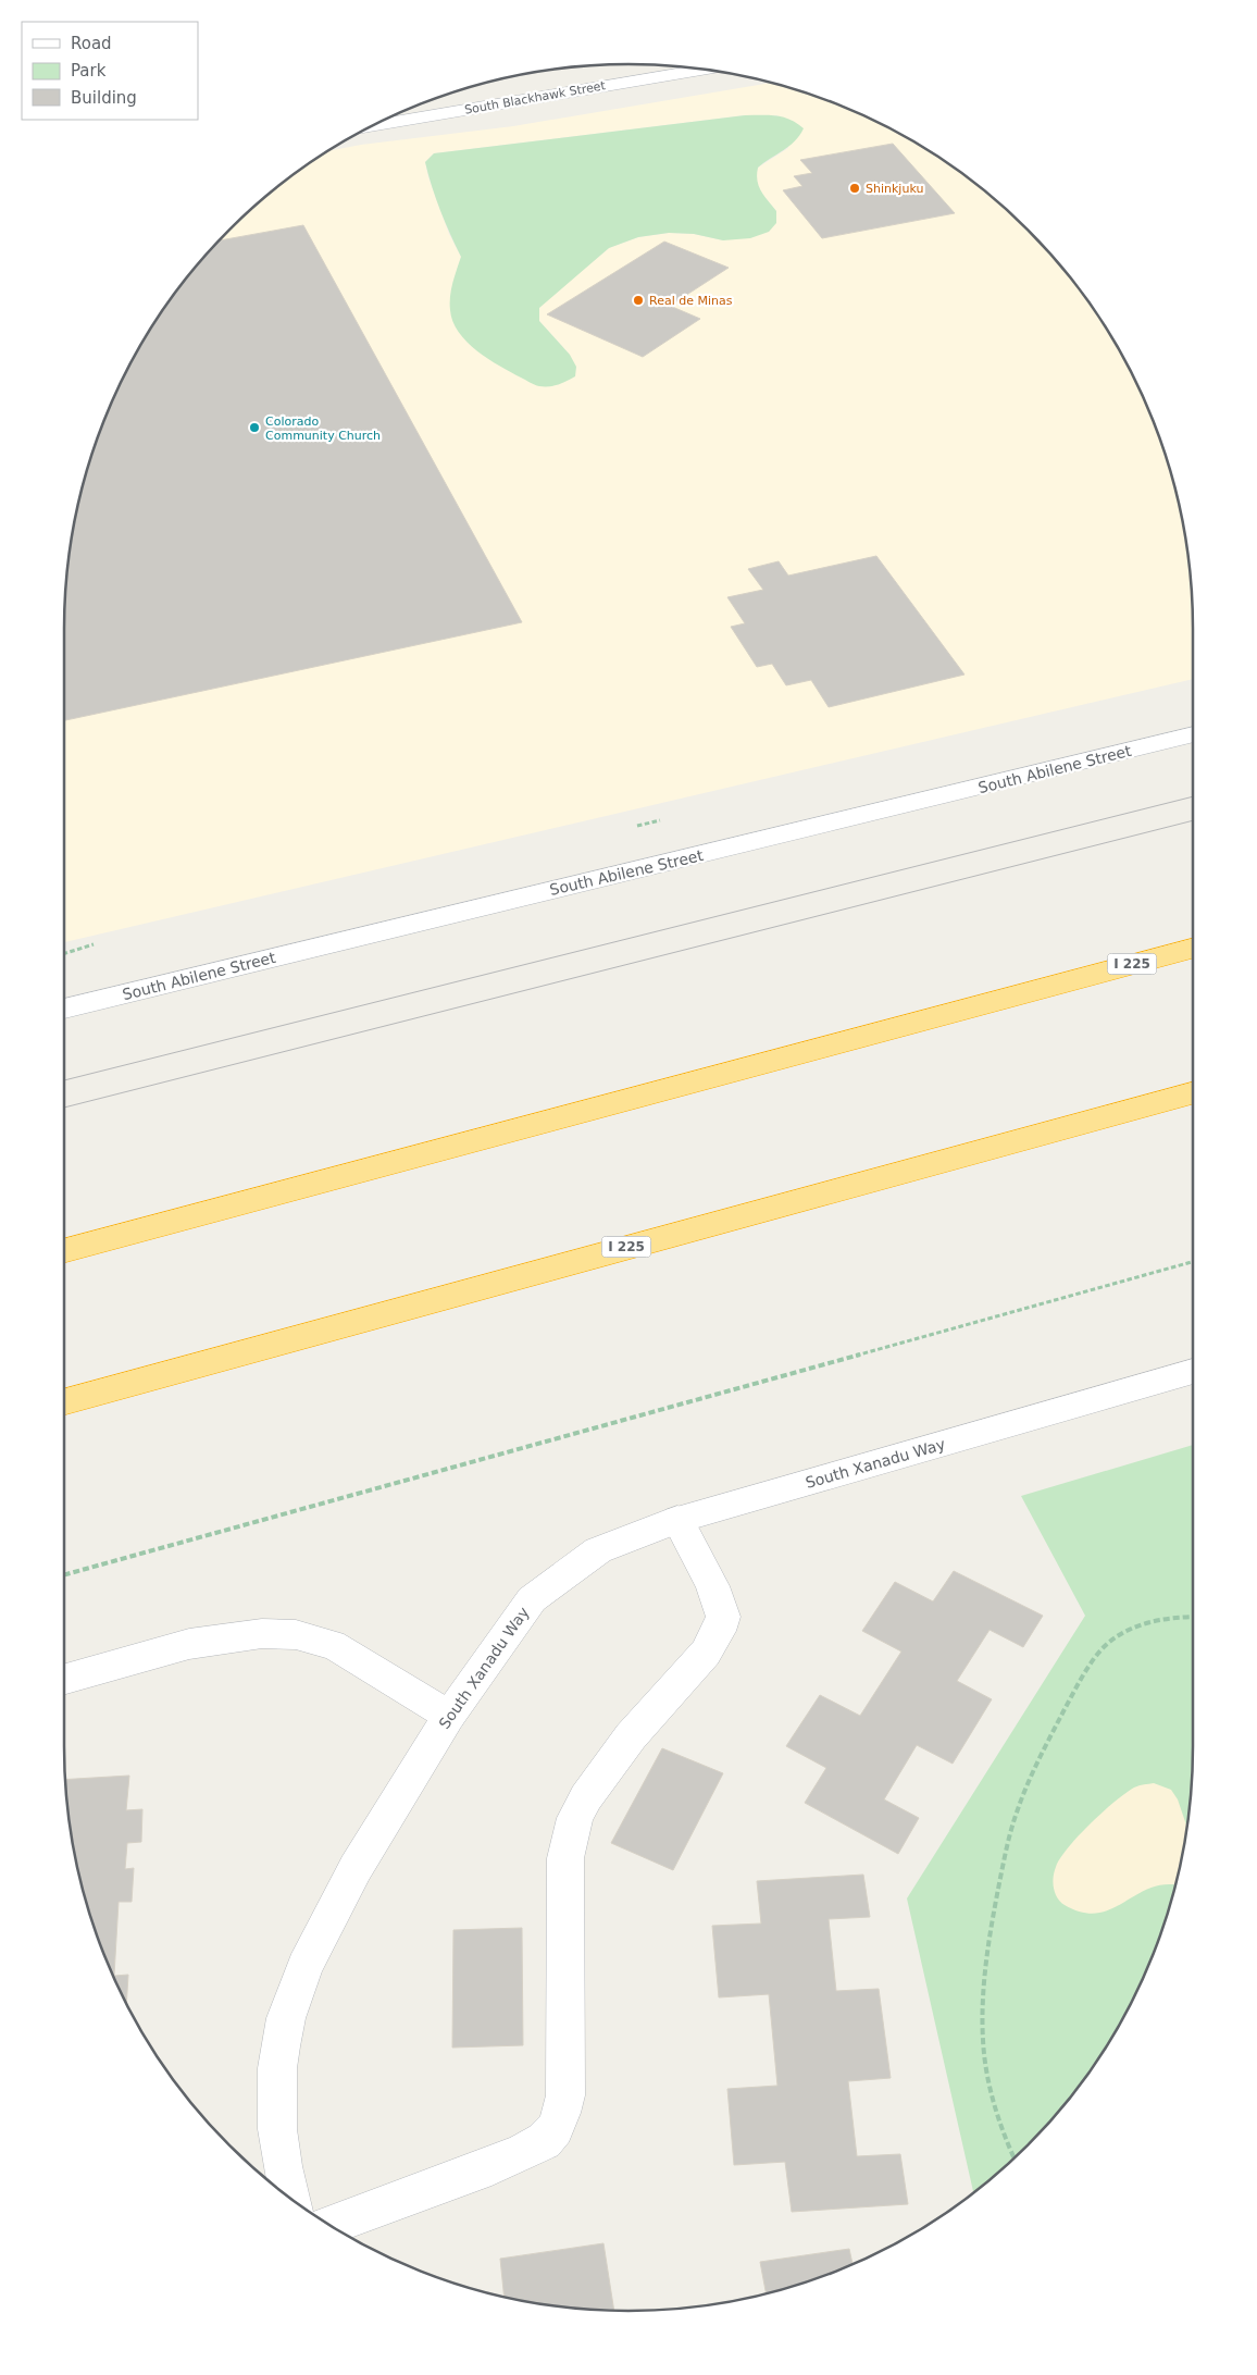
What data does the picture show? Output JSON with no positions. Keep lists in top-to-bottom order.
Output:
{
  "streets": {
    "highway": ["I 225"],
    "street": ["South Blackhawk Street", "South Abilene Street", "South Xanadu Way"]
  },
  "places": ["Shinkjuku", "Real de Minas", "Colorado Community Church"],
  "legend": ["Road", "Park", "Building"]
}
